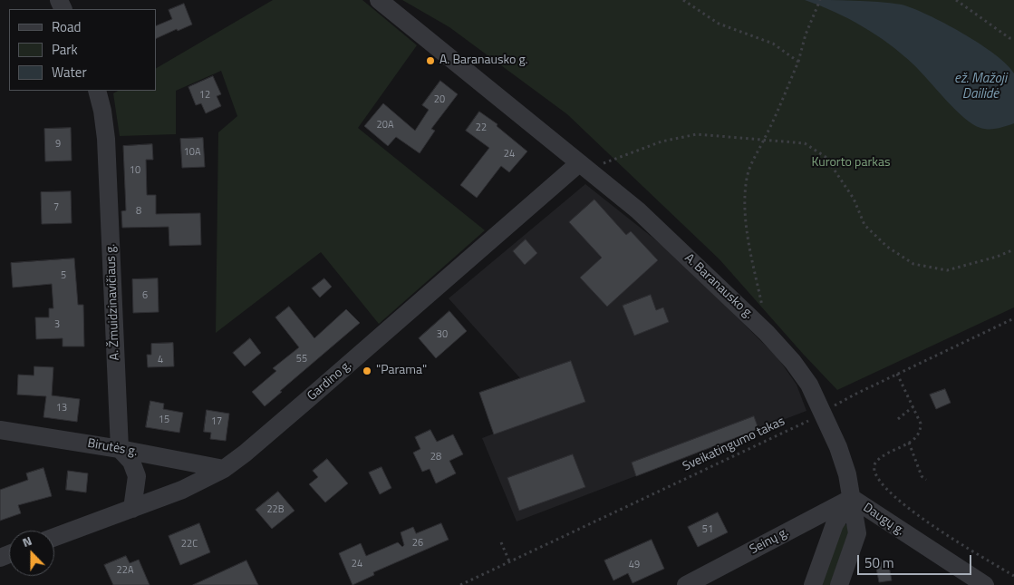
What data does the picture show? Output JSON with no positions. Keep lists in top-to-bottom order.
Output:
{
  "streets": {
    "street": [
      "A. Baranausko g.",
      "A. Žmuidzinavičiaus g.",
      "Gardino g.",
      "Birutės g.",
      "Daugų g.",
      "Seinų g."
    ],
    "path": ["Sveikatingumo takas"]
  },
  "crossings": [
    ["A. Baranausko g.", "Gardino g."],
    ["A. Baranausko g.", "Sveikatingumo takas"],
    ["A. Baranausko g.", "Daugų g."],
    ["A. Baranausko g.", "Seinų g."],
    ["A. Žmuidzinavičiaus g.", "Birutės g."],
    ["Gardino g.", "Birutės g."],
    ["Daugų g.", "Seinų g."]
  ],
  "water": ["ež. Mažoji Dailidė"],
  "parks": ["Kurorto parkas"],
  "places": ["A. Baranausko g.", "\"Parama\""],
  "house_numbers": [
    "12",
    "20",
    "20A",
    "22",
    "9",
    "10A",
    "24",
    "10",
    "7",
    "8",
    "5",
    "6",
    "3",
    "30",
    "55",
    "4",
    "13",
    "15",
    "17",
    "28",
    "22B",
    "51",
    "26",
    "22C",
    "24",
    "49",
    "22A"
  ],
  "legend": ["Road", "Park", "Water"],
  "scale_bar": "50 m",
  "north": "top"
}
